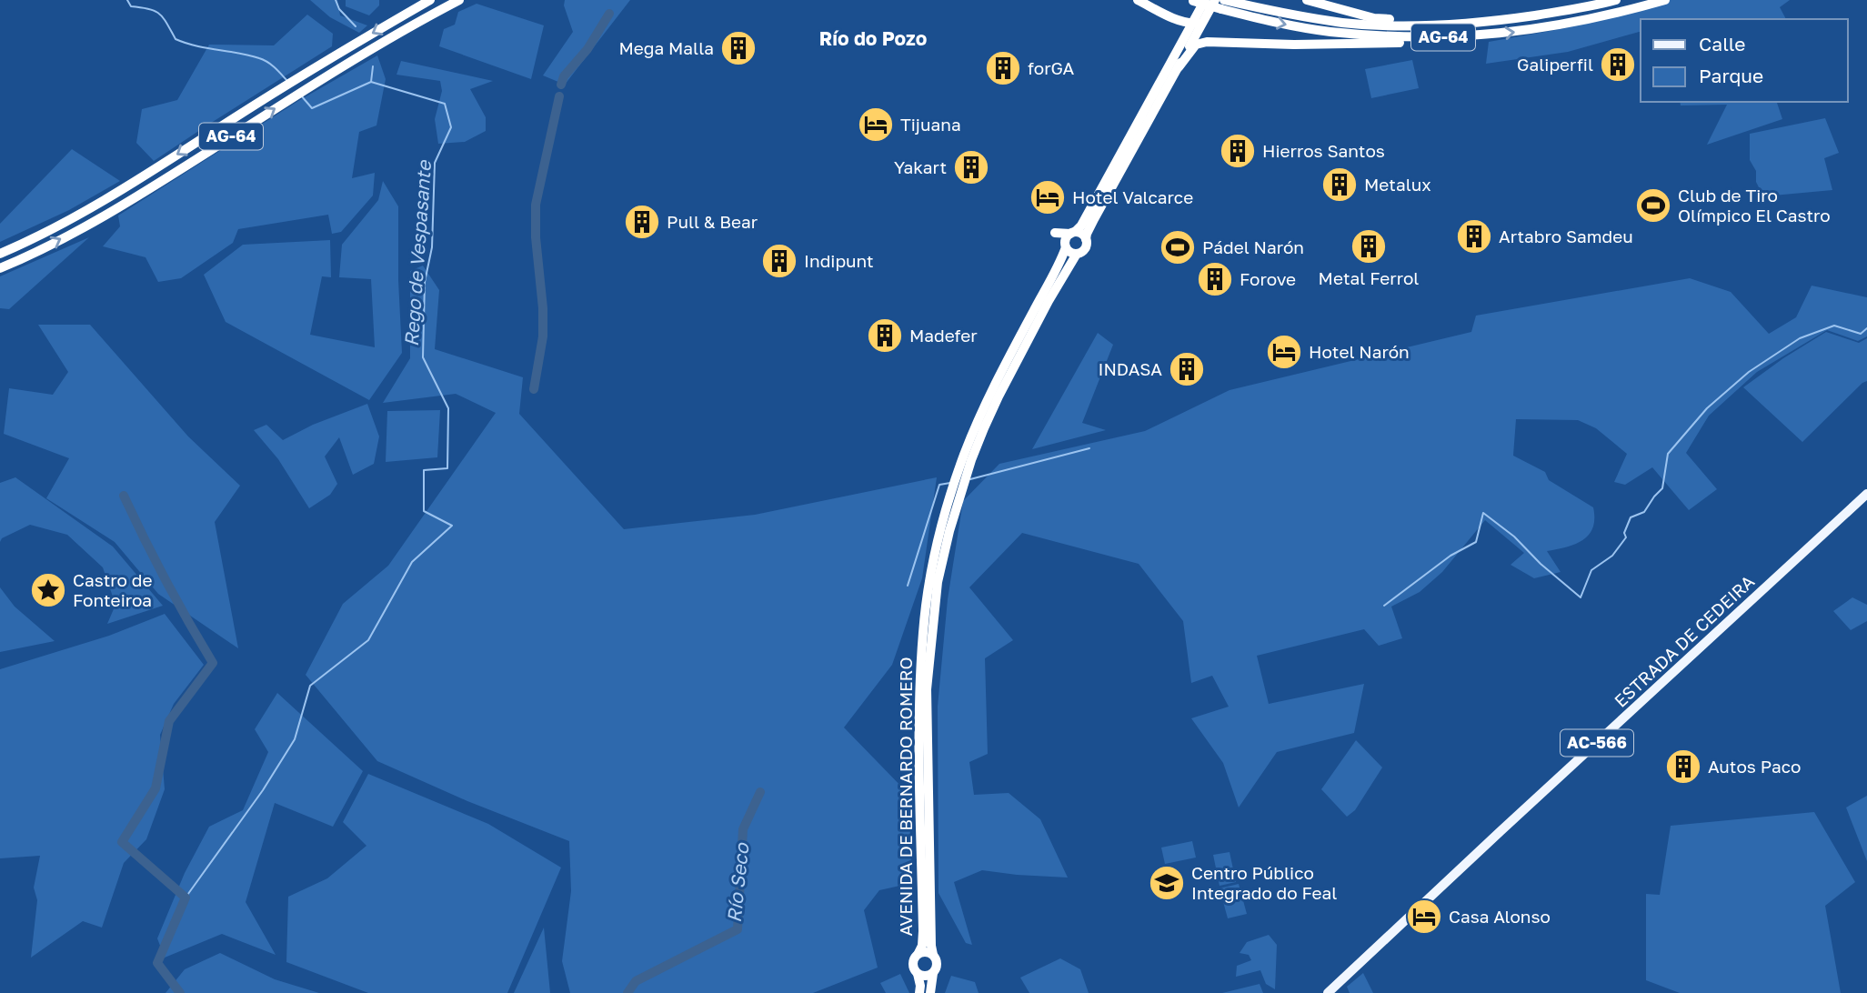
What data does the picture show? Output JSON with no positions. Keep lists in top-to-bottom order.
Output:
{
  "streets": {
    "highway": ["AG-64", "AVENIDA DE BERNARDO ROMERO"],
    "main road": ["ESTRADA DE CEDEIRA", "AC-566"]
  },
  "crossings": [
    ["AG-64", "AVENIDA DE BERNARDO ROMERO"]
  ],
  "districts": ["Río do Pozo"],
  "water": ["Rego de Vespasante", "Río Seco"],
  "places": {
    "building": [
      "Mega Malla",
      "Galiperfil",
      "forGA",
      "Hierros Santos",
      "Yakart",
      "Metalux",
      "Pull & Bear",
      "Artabro Samdeu",
      "Metal Ferrol",
      "Indipunt",
      "Forove",
      "Madefer",
      "INDASA",
      "Autos Paco"
    ],
    "hotel": [
      "Tijuana",
      "Hotel Valcarce",
      "Hotel Narón",
      "Casa Alonso"
    ],
    "sports": ["Club de Tiro Olímpico El Castro", "Pádel Narón"],
    "place": ["Castro de Fonteiroa"],
    "school or university": ["Centro Público Integrado do Feal"]
  },
  "legend": ["Calle", "Parque"]
}
